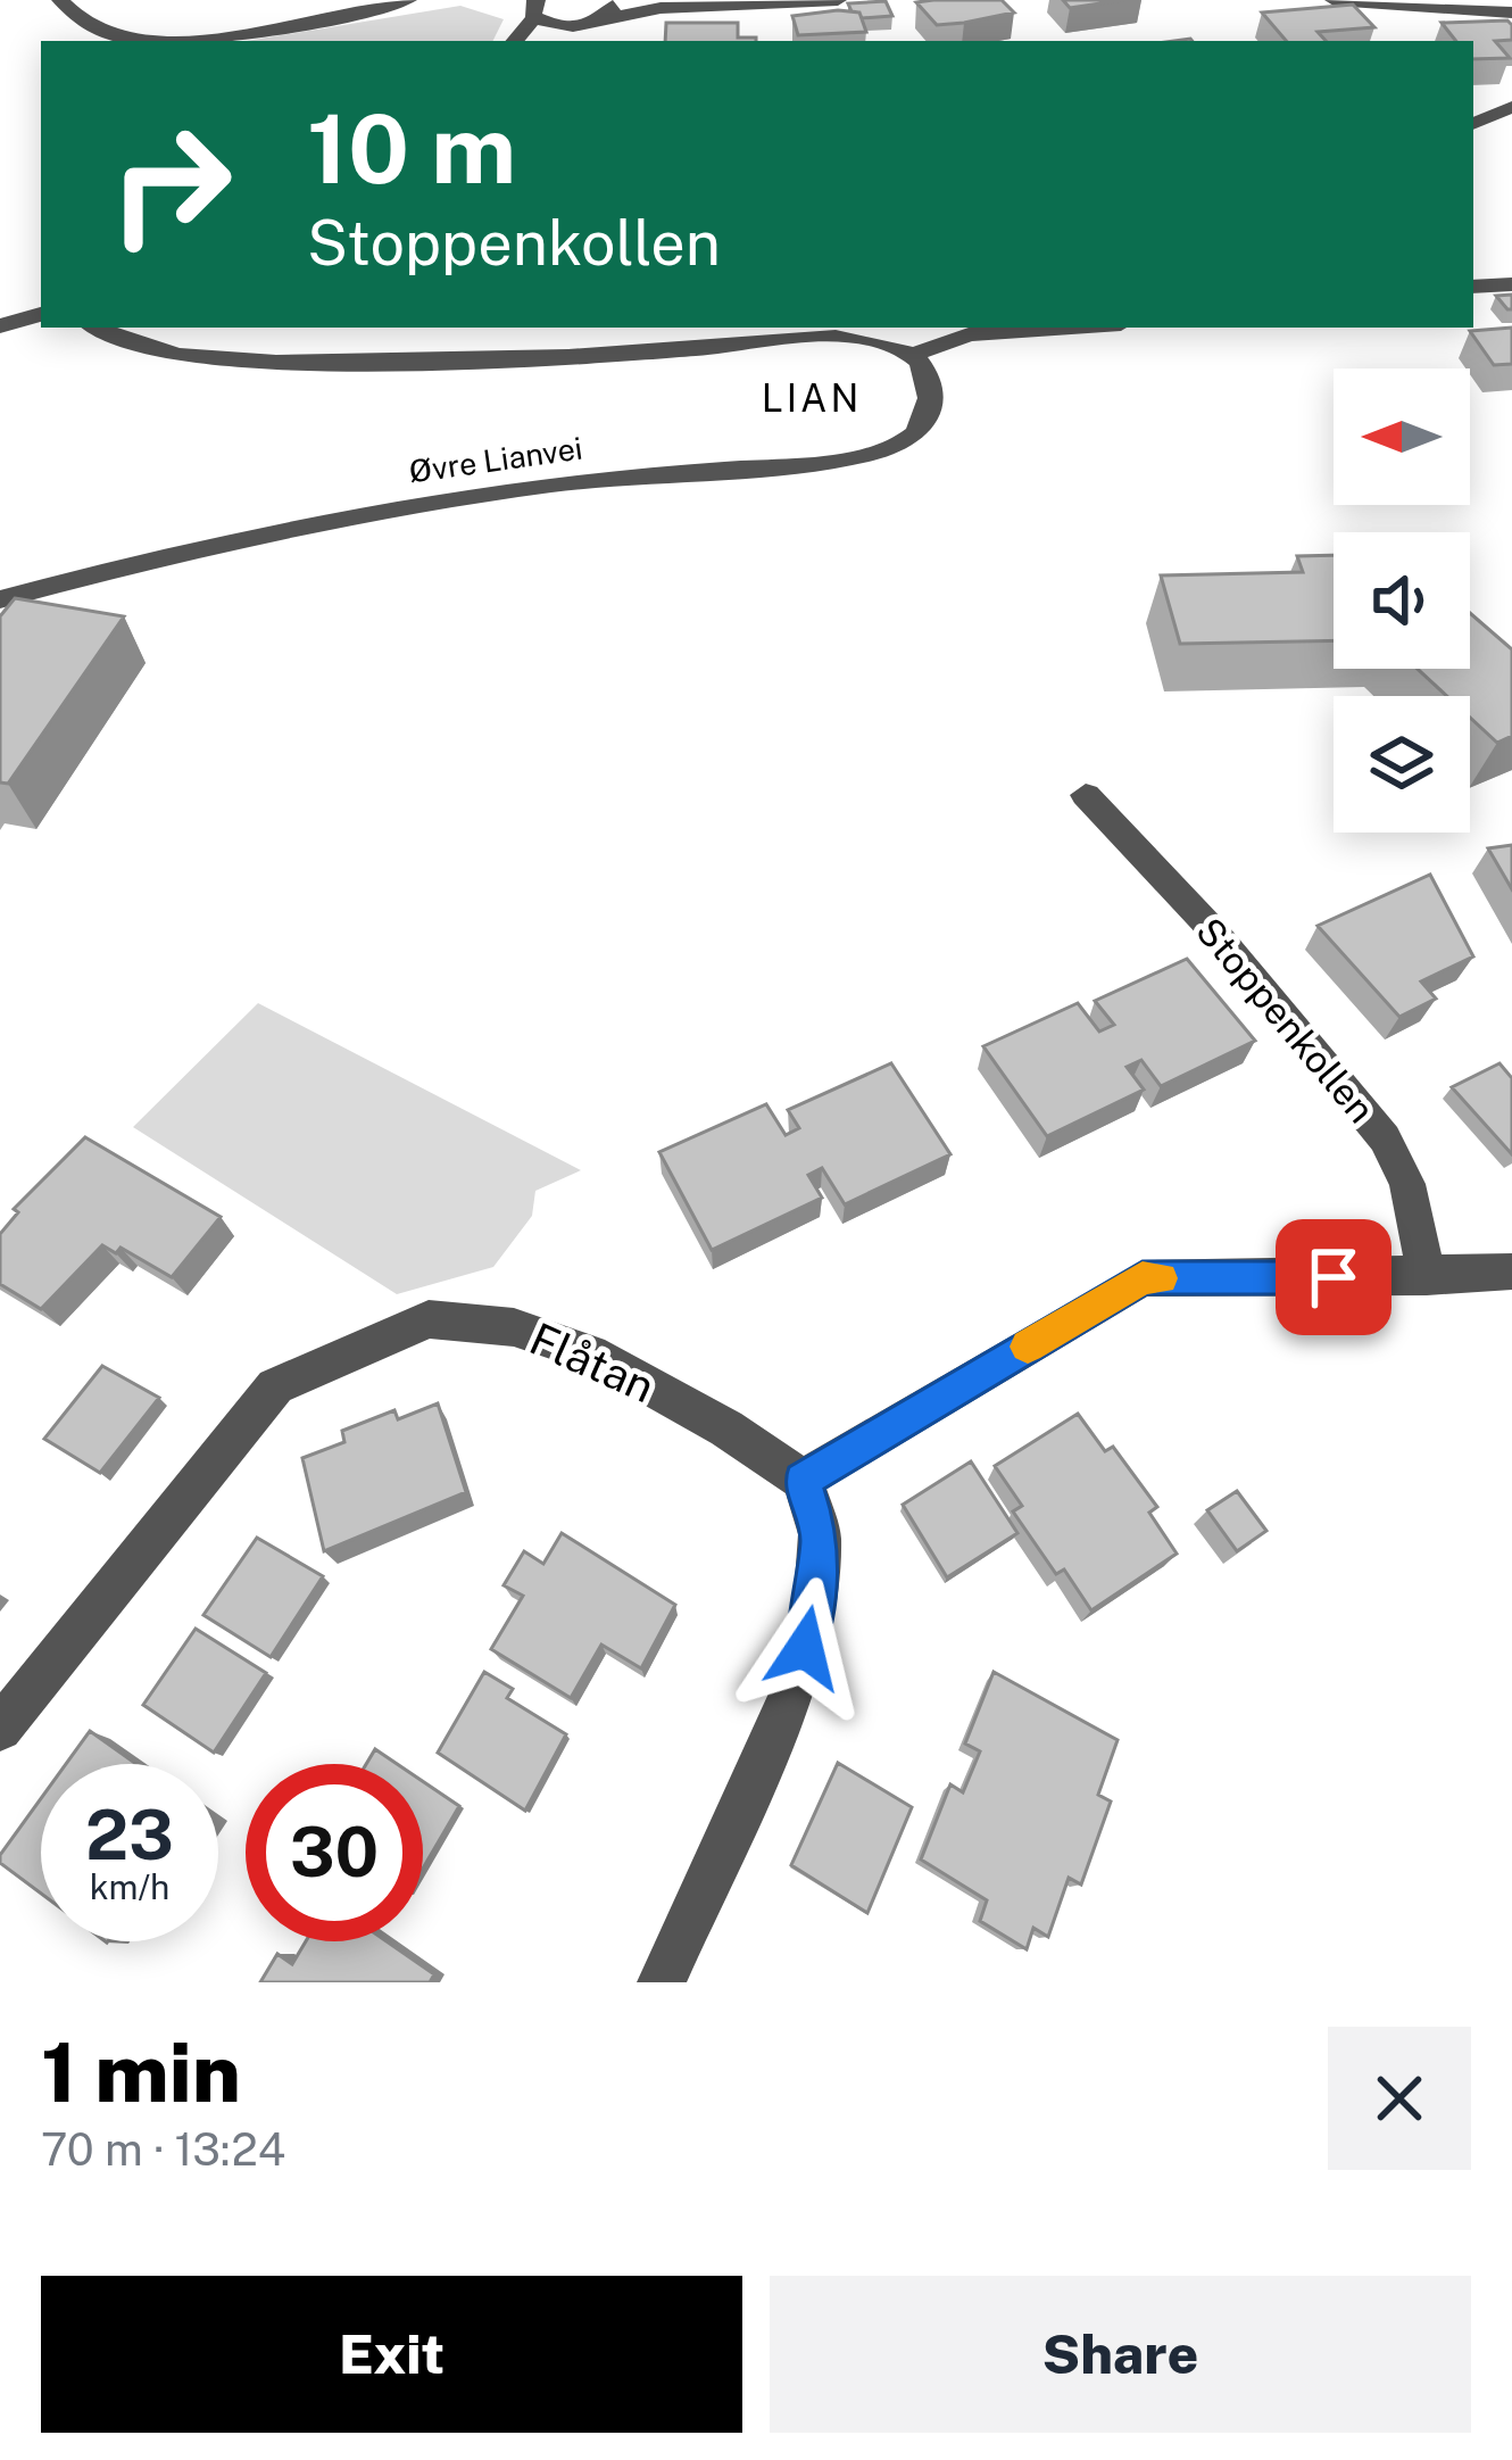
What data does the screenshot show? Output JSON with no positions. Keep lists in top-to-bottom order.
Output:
{
  "streets": {
    "street": ["Øvre Lianvei", "Stoppenkollen", "Flåtan"]
  },
  "districts": ["LIAN"],
  "north": "left",
  "page": {
    "turn": ["10 m", "Stoppenkollen"],
    "speed": "23 km/h",
    "limit": "30",
    "heading": ["1 min", "70 m · 13:24"],
    "buttons": ["Exit", "Share"]
  }
}
